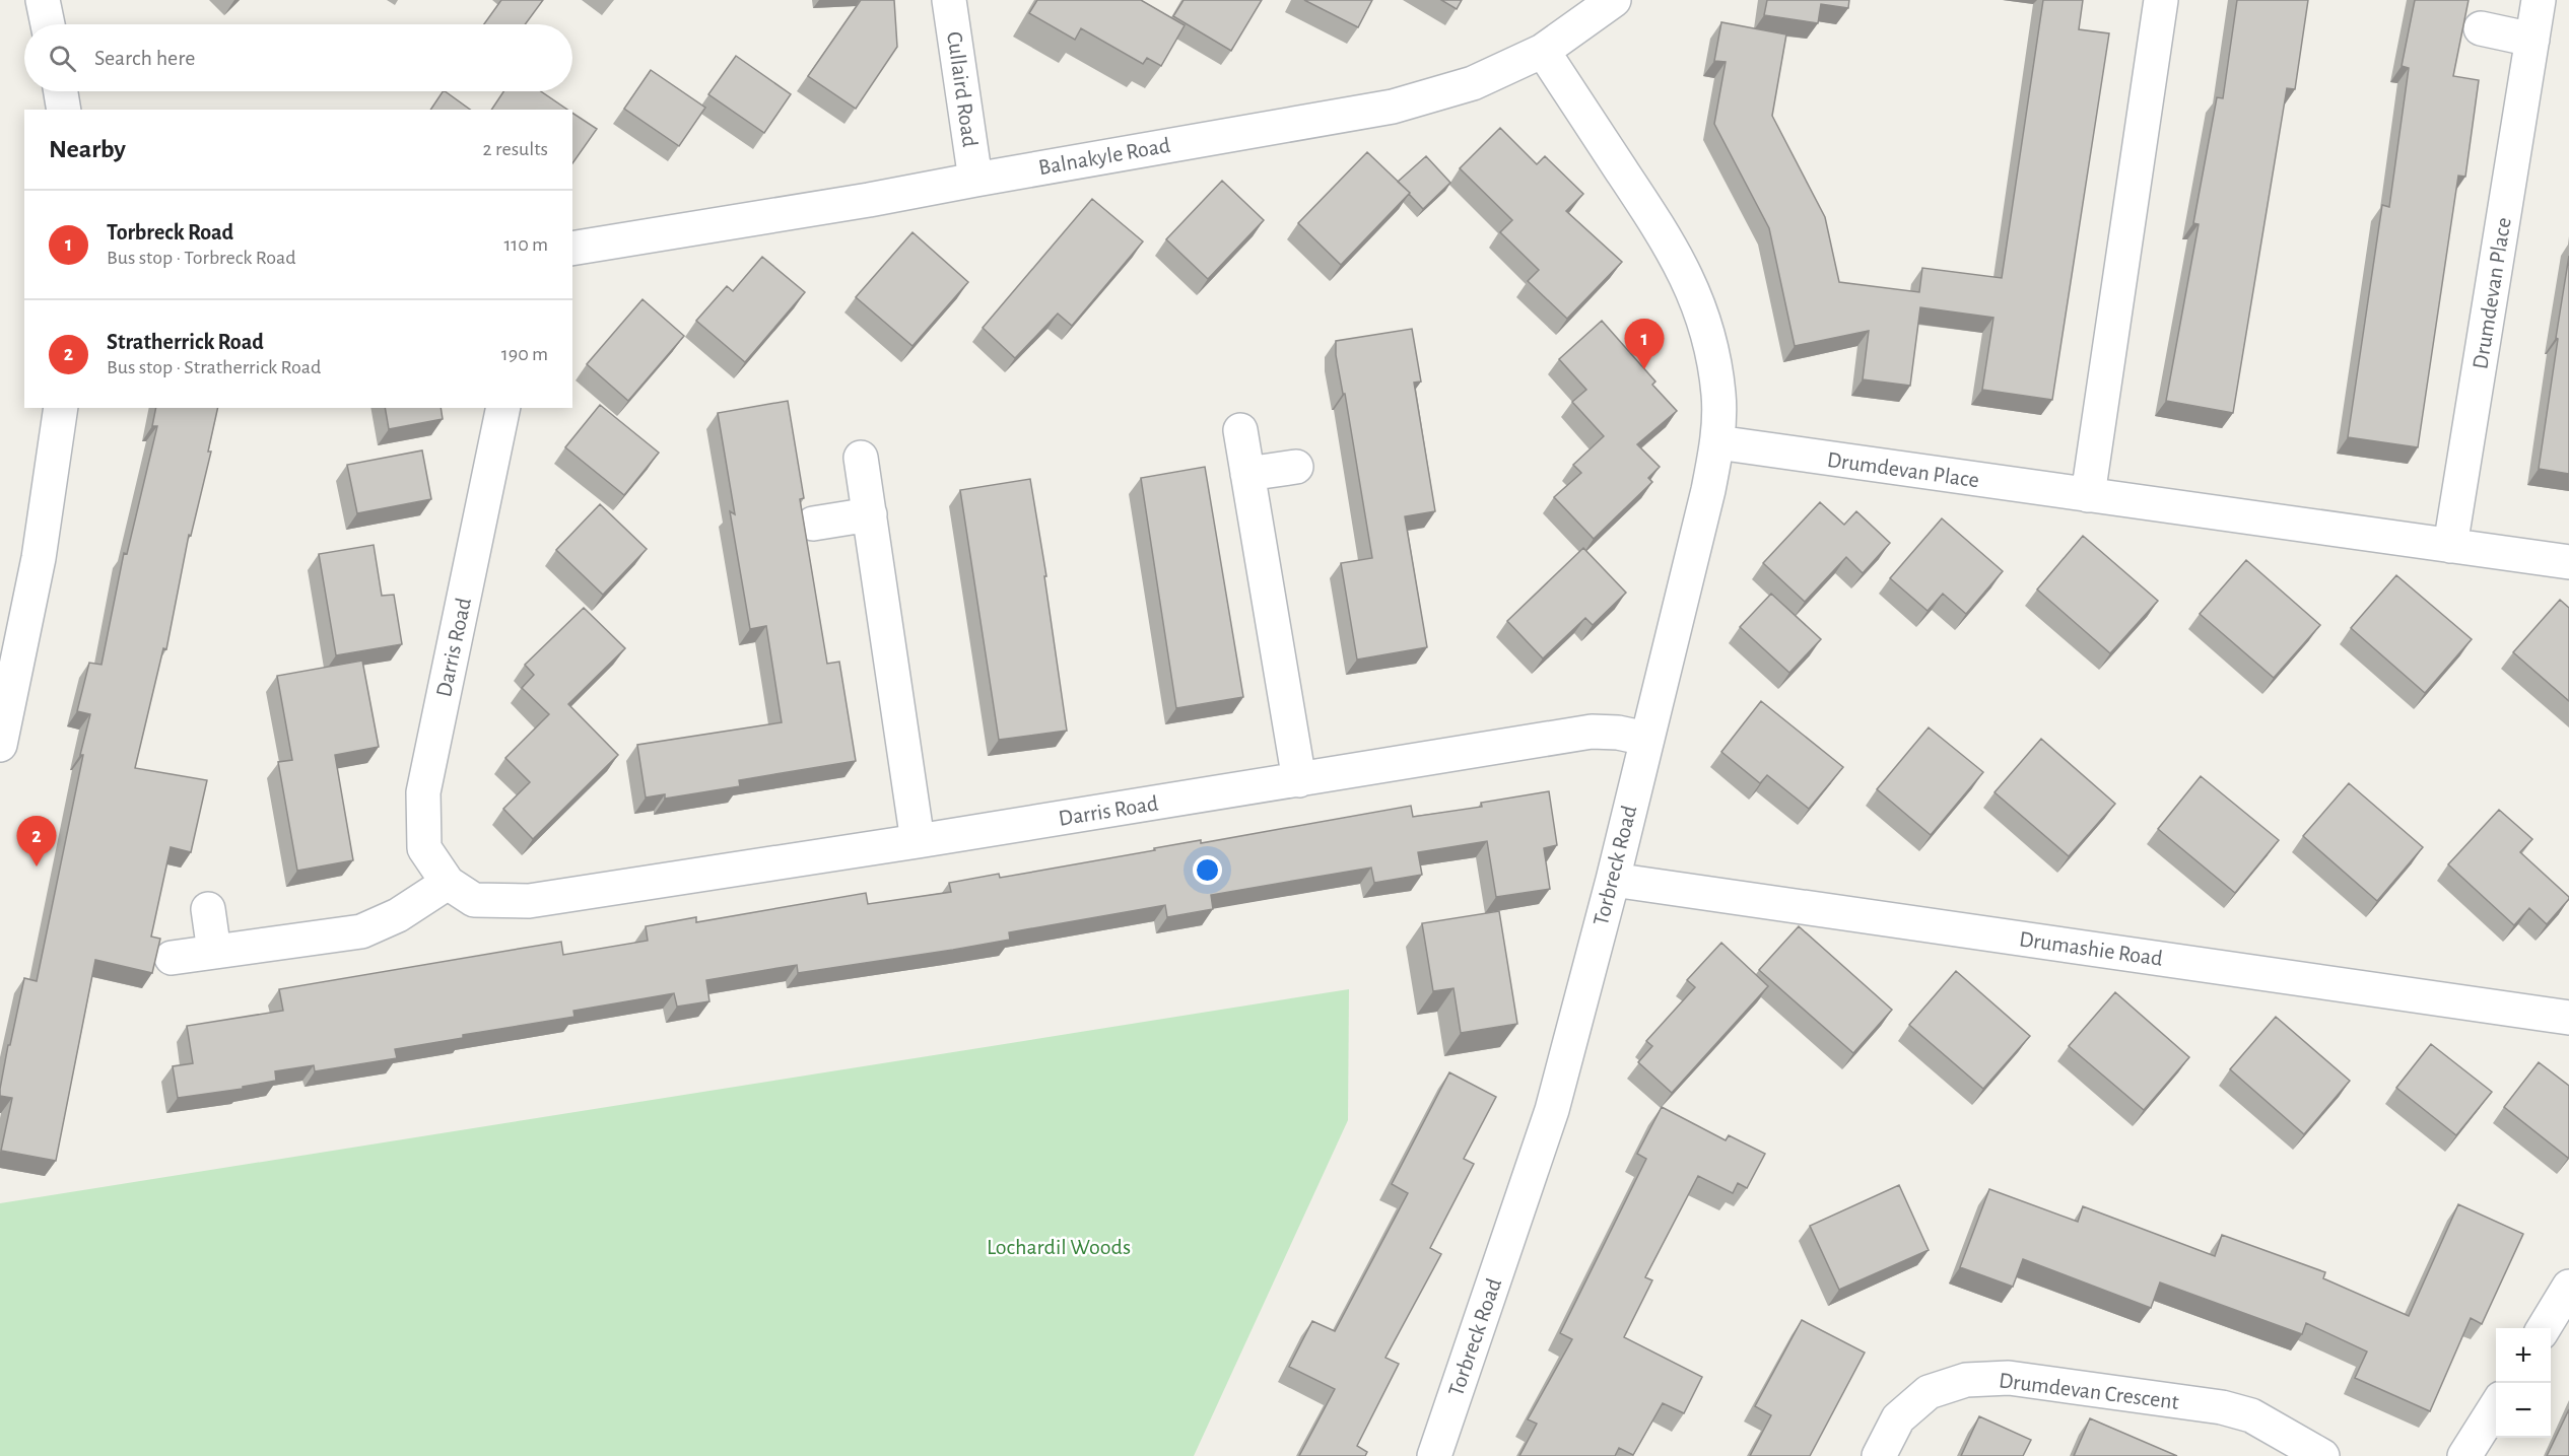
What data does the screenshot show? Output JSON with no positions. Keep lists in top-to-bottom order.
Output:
{
  "streets": {
    "street": [
      "Cullaird Road",
      "Balnakyle Road",
      "Drumdevan Place",
      "Darris Road",
      "Torbreck Road",
      "Drumashie Road",
      "Drumdevan Crescent"
    ]
  },
  "crossings": [
    ["Cullaird Road", "Balnakyle Road"],
    ["Balnakyle Road", "Torbreck Road"],
    ["Drumdevan Place", "Torbreck Road"],
    ["Darris Road", "Torbreck Road"],
    ["Torbreck Road", "Drumashie Road"]
  ],
  "parks": ["Lochardil Woods"],
  "page": {
    "search": "Search here",
    "heading": ["Nearby", "2 results"],
    "list": [
      {
        "mark": "1",
        "name": "Torbreck Road",
        "note": "Bus stop · Torbreck Road",
        "value": "110 m"
      },
      {
        "mark": "2",
        "name": "Stratherrick Road",
        "note": "Bus stop · Stratherrick Road",
        "value": "190 m"
      }
    ],
    "pins": ["1", "2"],
    "map_buttons": ["+", "−"]
  }
}
